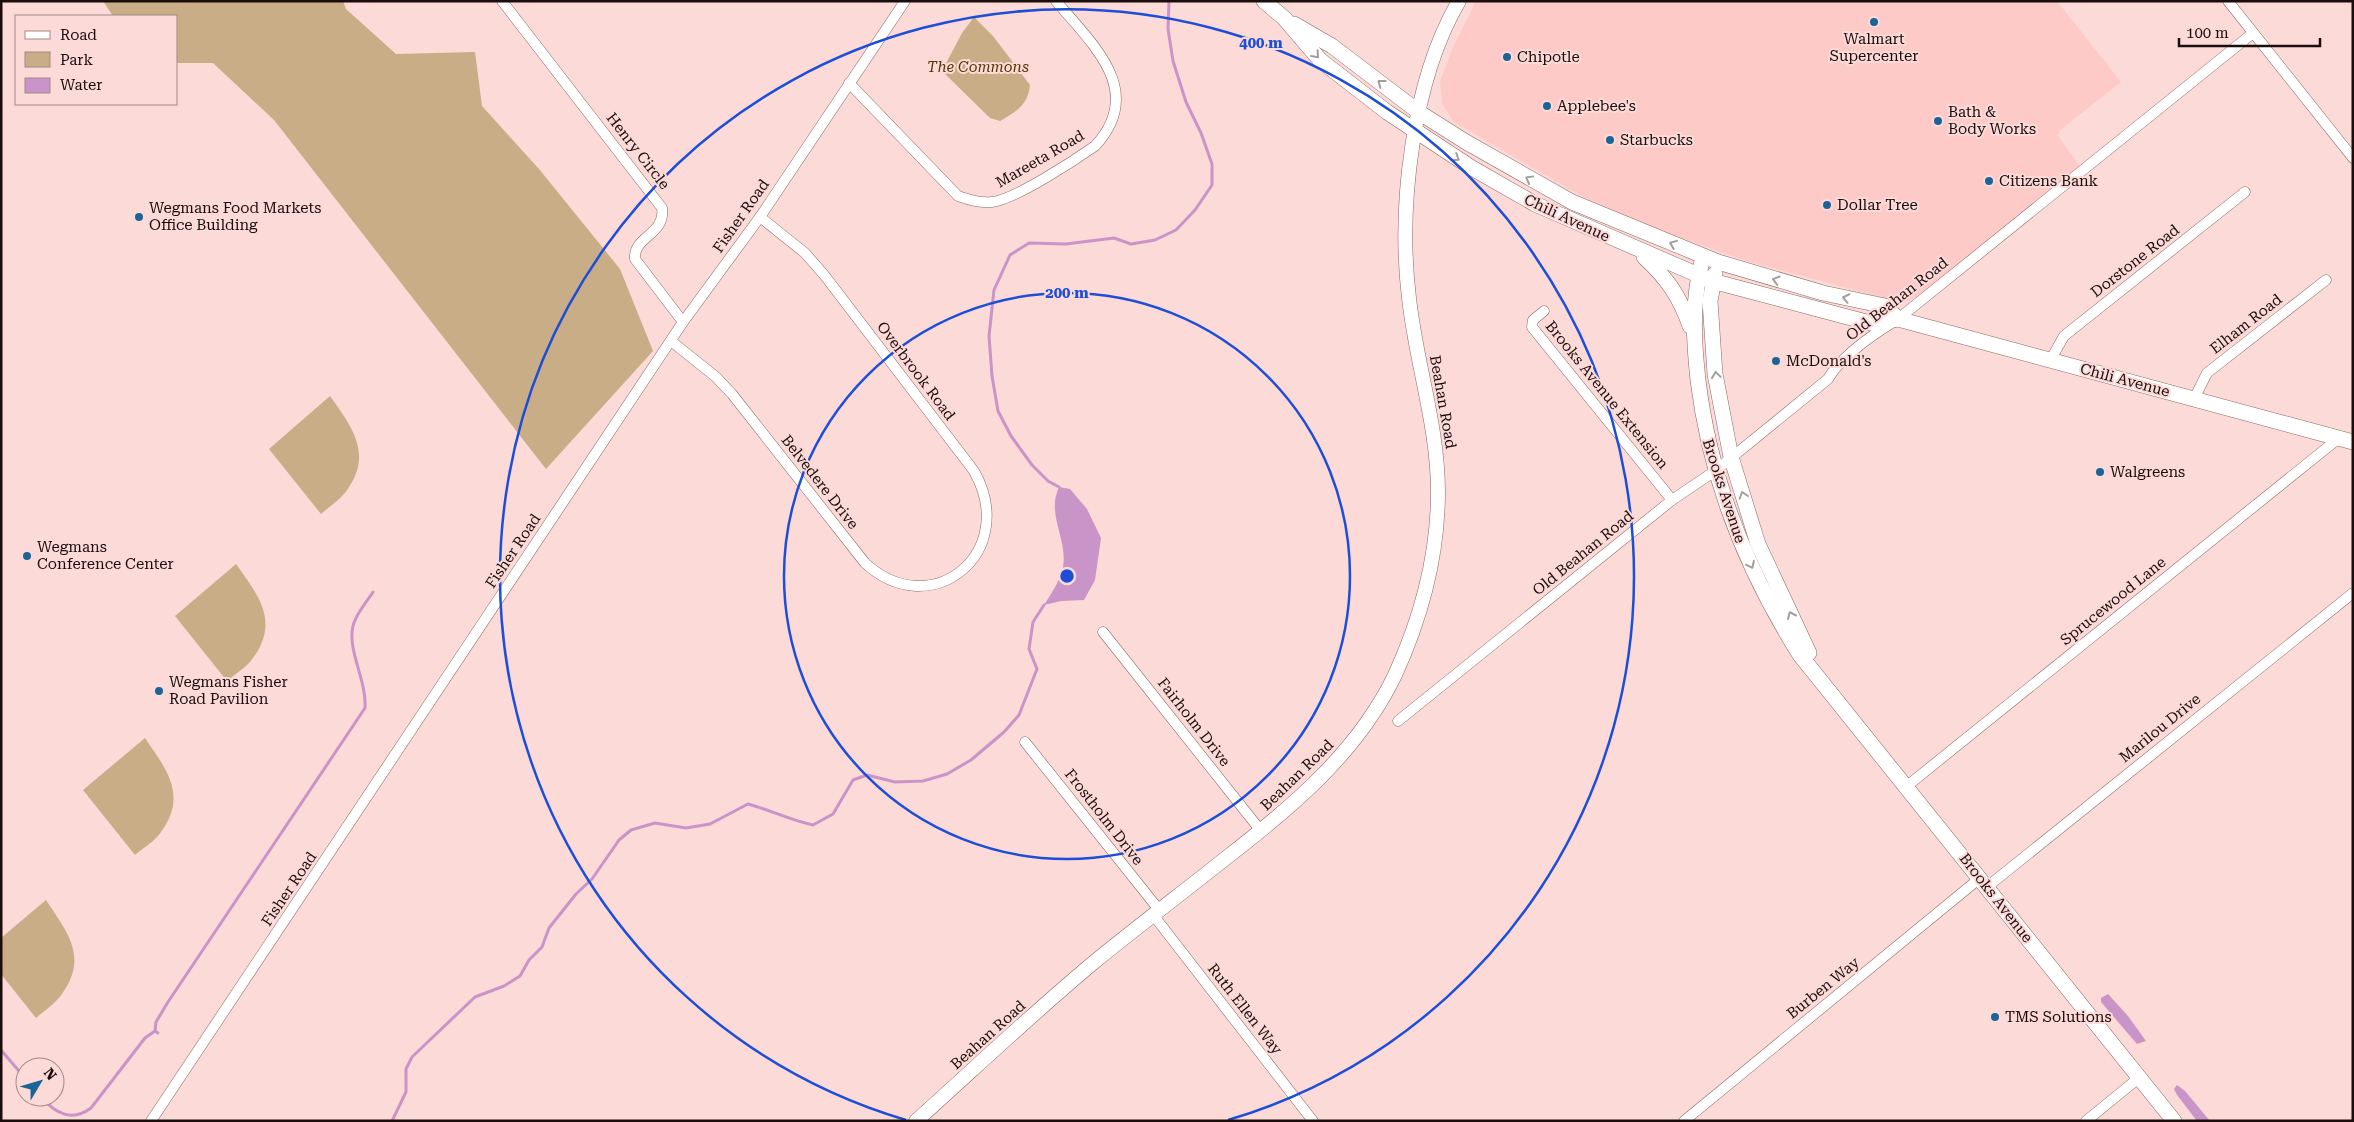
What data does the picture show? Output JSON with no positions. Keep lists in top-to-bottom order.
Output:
{
  "streets": {
    "main road": ["Chili Avenue", "Brooks Avenue"],
    "street": [
      "Henry Circle",
      "Mareeta Road",
      "Fisher Road",
      "Dorstone Road",
      "Old Beahan Road",
      "Elham Road",
      "Overbrook Road",
      "Brooks Avenue Extension",
      "Beahan Road",
      "Belvedere Drive",
      "Sprucewood Lane",
      "Fairholm Drive",
      "Marilou Drive",
      "Frostholm Drive",
      "Burben Way",
      "Ruth Ellen Way"
    ]
  },
  "crossings": [
    ["Henry Circle", "Fisher Road"],
    ["Mareeta Road", "Fisher Road"],
    ["Fisher Road", "Overbrook Road"],
    ["Fisher Road", "Belvedere Drive"],
    ["Chili Avenue", "Dorstone Road"],
    ["Chili Avenue", "Old Beahan Road"],
    ["Chili Avenue", "Elham Road"],
    ["Chili Avenue", "Beahan Road"],
    ["Chili Avenue", "Brooks Avenue"],
    ["Chili Avenue", "Sprucewood Lane"],
    ["Old Beahan Road", "Brooks Avenue Extension"],
    ["Old Beahan Road", "Brooks Avenue"],
    ["Overbrook Road", "Belvedere Drive"],
    ["Beahan Road", "Fairholm Drive"],
    ["Beahan Road", "Frostholm Drive"],
    ["Beahan Road", "Ruth Ellen Way"],
    ["Brooks Avenue", "Sprucewood Lane"],
    ["Brooks Avenue", "Marilou Drive"],
    ["Brooks Avenue", "Burben Way"],
    ["Marilou Drive", "Burben Way"],
    ["Frostholm Drive", "Ruth Ellen Way"]
  ],
  "parks": ["The Commons"],
  "places": [
    "Walmart Supercenter",
    "Chipotle",
    "Applebee's",
    "Bath & Body Works",
    "Starbucks",
    "Citizens Bank",
    "Dollar Tree",
    "Wegmans Food Markets Office Building",
    "McDonald's",
    "Walgreens",
    "Wegmans Conference Center",
    "Wegmans Fisher Road Pavilion",
    "TMS Solutions"
  ],
  "legend": ["Road", "Park", "Water"],
  "scale_bar": "100 m",
  "north": "top right",
  "rings": ["400 m", "200 m"]
}
